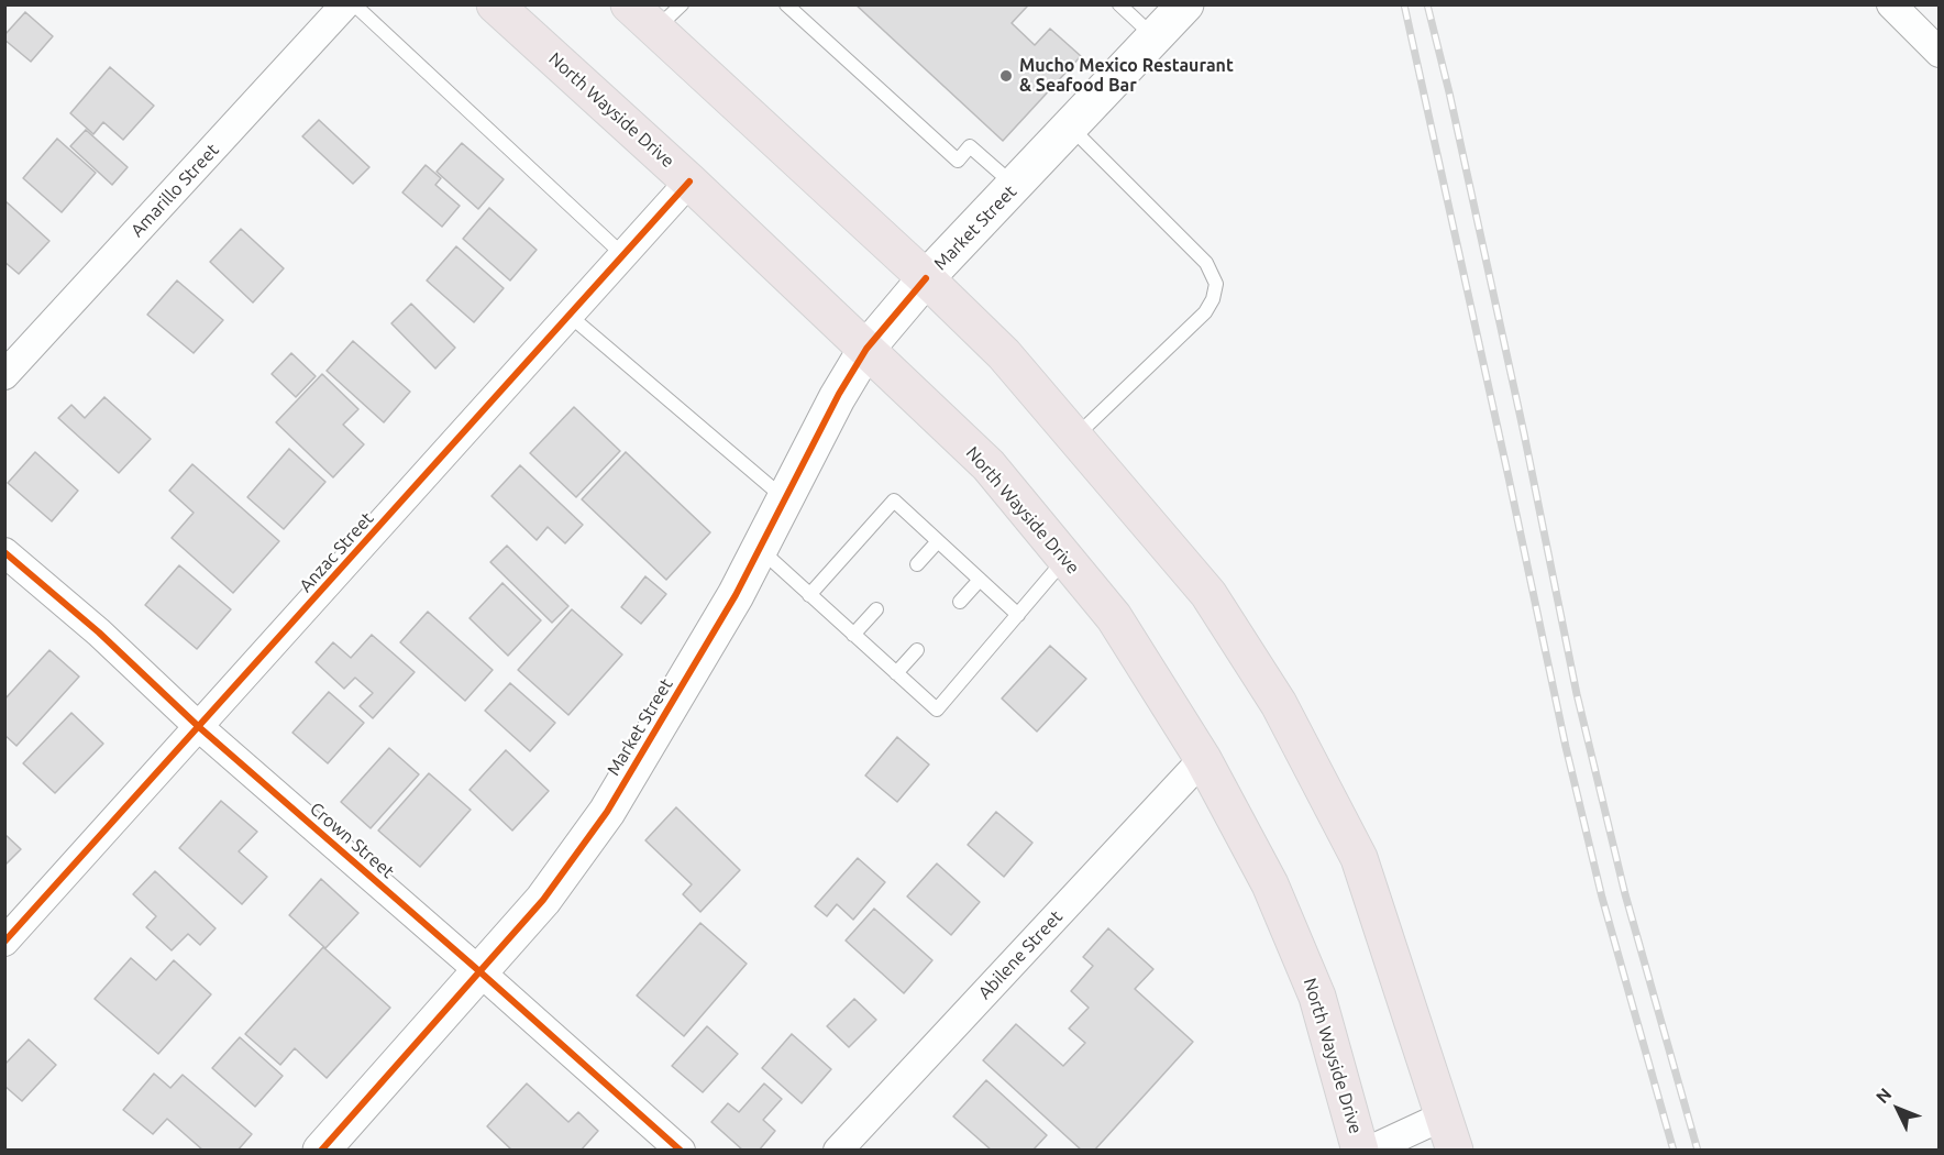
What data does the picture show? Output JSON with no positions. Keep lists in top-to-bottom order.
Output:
{
  "streets": {
    "main road": ["North Wayside Drive"],
    "street": [
      "Amarillo Street",
      "Market Street",
      "Anzac Street",
      "Crown Street",
      "Abilene Street"
    ]
  },
  "crossings": [
    ["North Wayside Drive", "Market Street"],
    ["North Wayside Drive", "Anzac Street"],
    ["North Wayside Drive", "Abilene Street"],
    ["Market Street", "Crown Street"],
    ["Anzac Street", "Crown Street"]
  ],
  "places": ["Mucho Mexico Restaurant & Seafood Bar"],
  "north": "top left"
}
